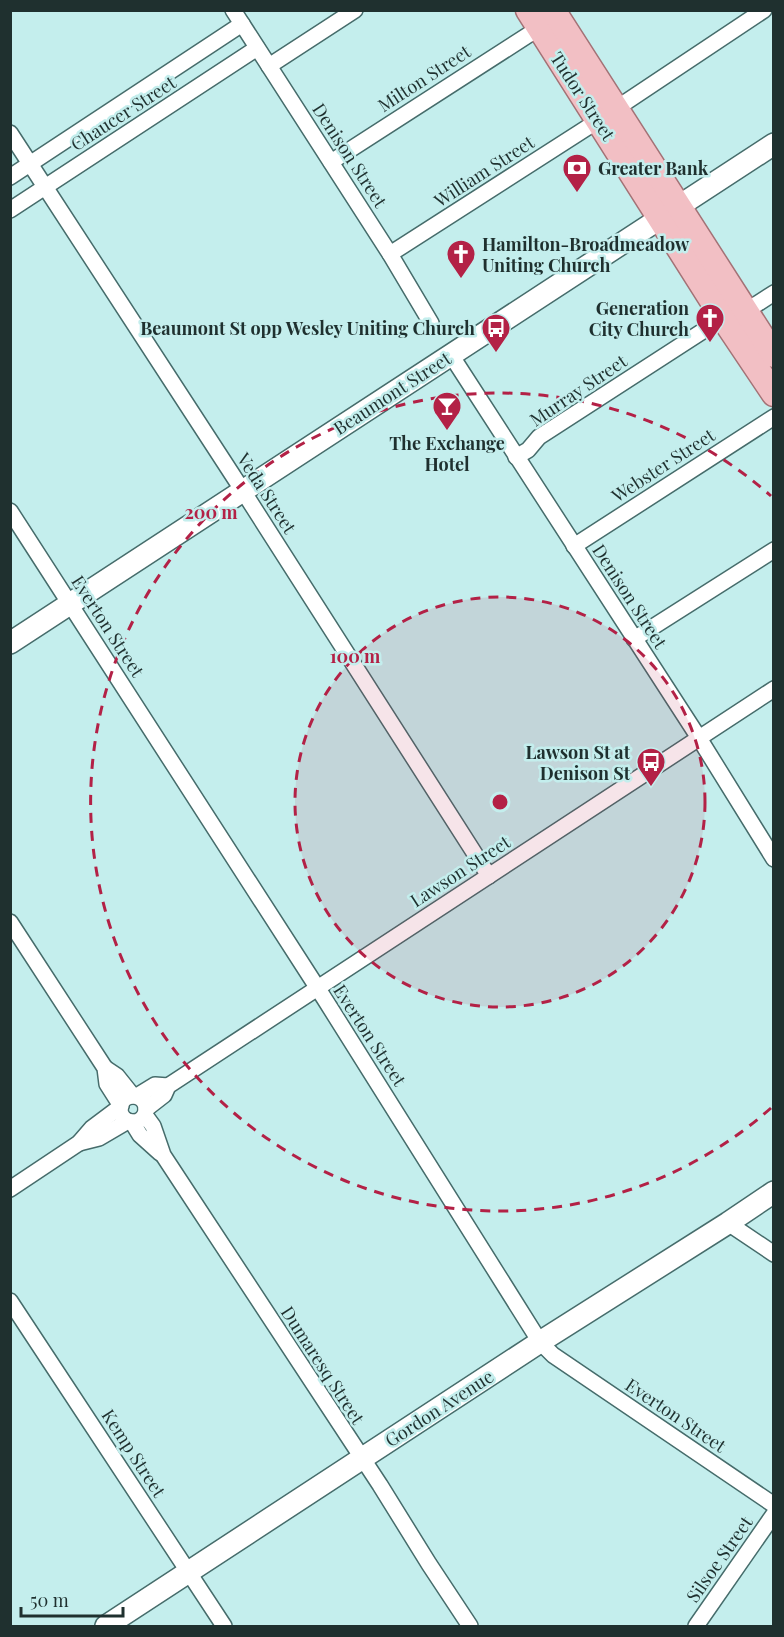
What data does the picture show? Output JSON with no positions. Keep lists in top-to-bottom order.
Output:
{
  "streets": {
    "main road": ["Tudor Street", "Beaumont Street", "Gordon Avenue"],
    "street": [
      "Milton Street",
      "Chaucer Street",
      "Denison Street",
      "William Street",
      "Murray Street",
      "Webster Street",
      "Veda Street",
      "Everton Street",
      "Lawson Street",
      "Dumaresq Street",
      "Kemp Street",
      "Silsoe Street"
    ]
  },
  "crossings": [
    ["Milton Street", "Tudor Street"],
    ["Milton Street", "Denison Street"],
    ["Tudor Street", "William Street"],
    ["Tudor Street", "Murray Street"],
    ["Tudor Street", "Beaumont Street"],
    ["Chaucer Street", "Denison Street"],
    ["Chaucer Street", "Veda Street"],
    ["Denison Street", "William Street"],
    ["Denison Street", "Murray Street"],
    ["Denison Street", "Beaumont Street"],
    ["Denison Street", "Webster Street"],
    ["Denison Street", "Lawson Street"],
    ["Beaumont Street", "Veda Street"],
    ["Beaumont Street", "Everton Street"],
    ["Veda Street", "Lawson Street"],
    ["Everton Street", "Lawson Street"],
    ["Everton Street", "Gordon Avenue"],
    ["Lawson Street", "Dumaresq Street"],
    ["Dumaresq Street", "Gordon Avenue"],
    ["Gordon Avenue", "Kemp Street"]
  ],
  "places": {
    "bank": ["Greater Bank"],
    "church": ["Hamilton-Broadmeadow Uniting Church", "Generation City Church"],
    "bus stop": ["Beaumont St opp Wesley Uniting Church", "Lawson St at Denison St"],
    "bar": ["The Exchange Hotel"]
  },
  "scale_bar": "50 m",
  "rings": ["200 m", "100 m"]
}
